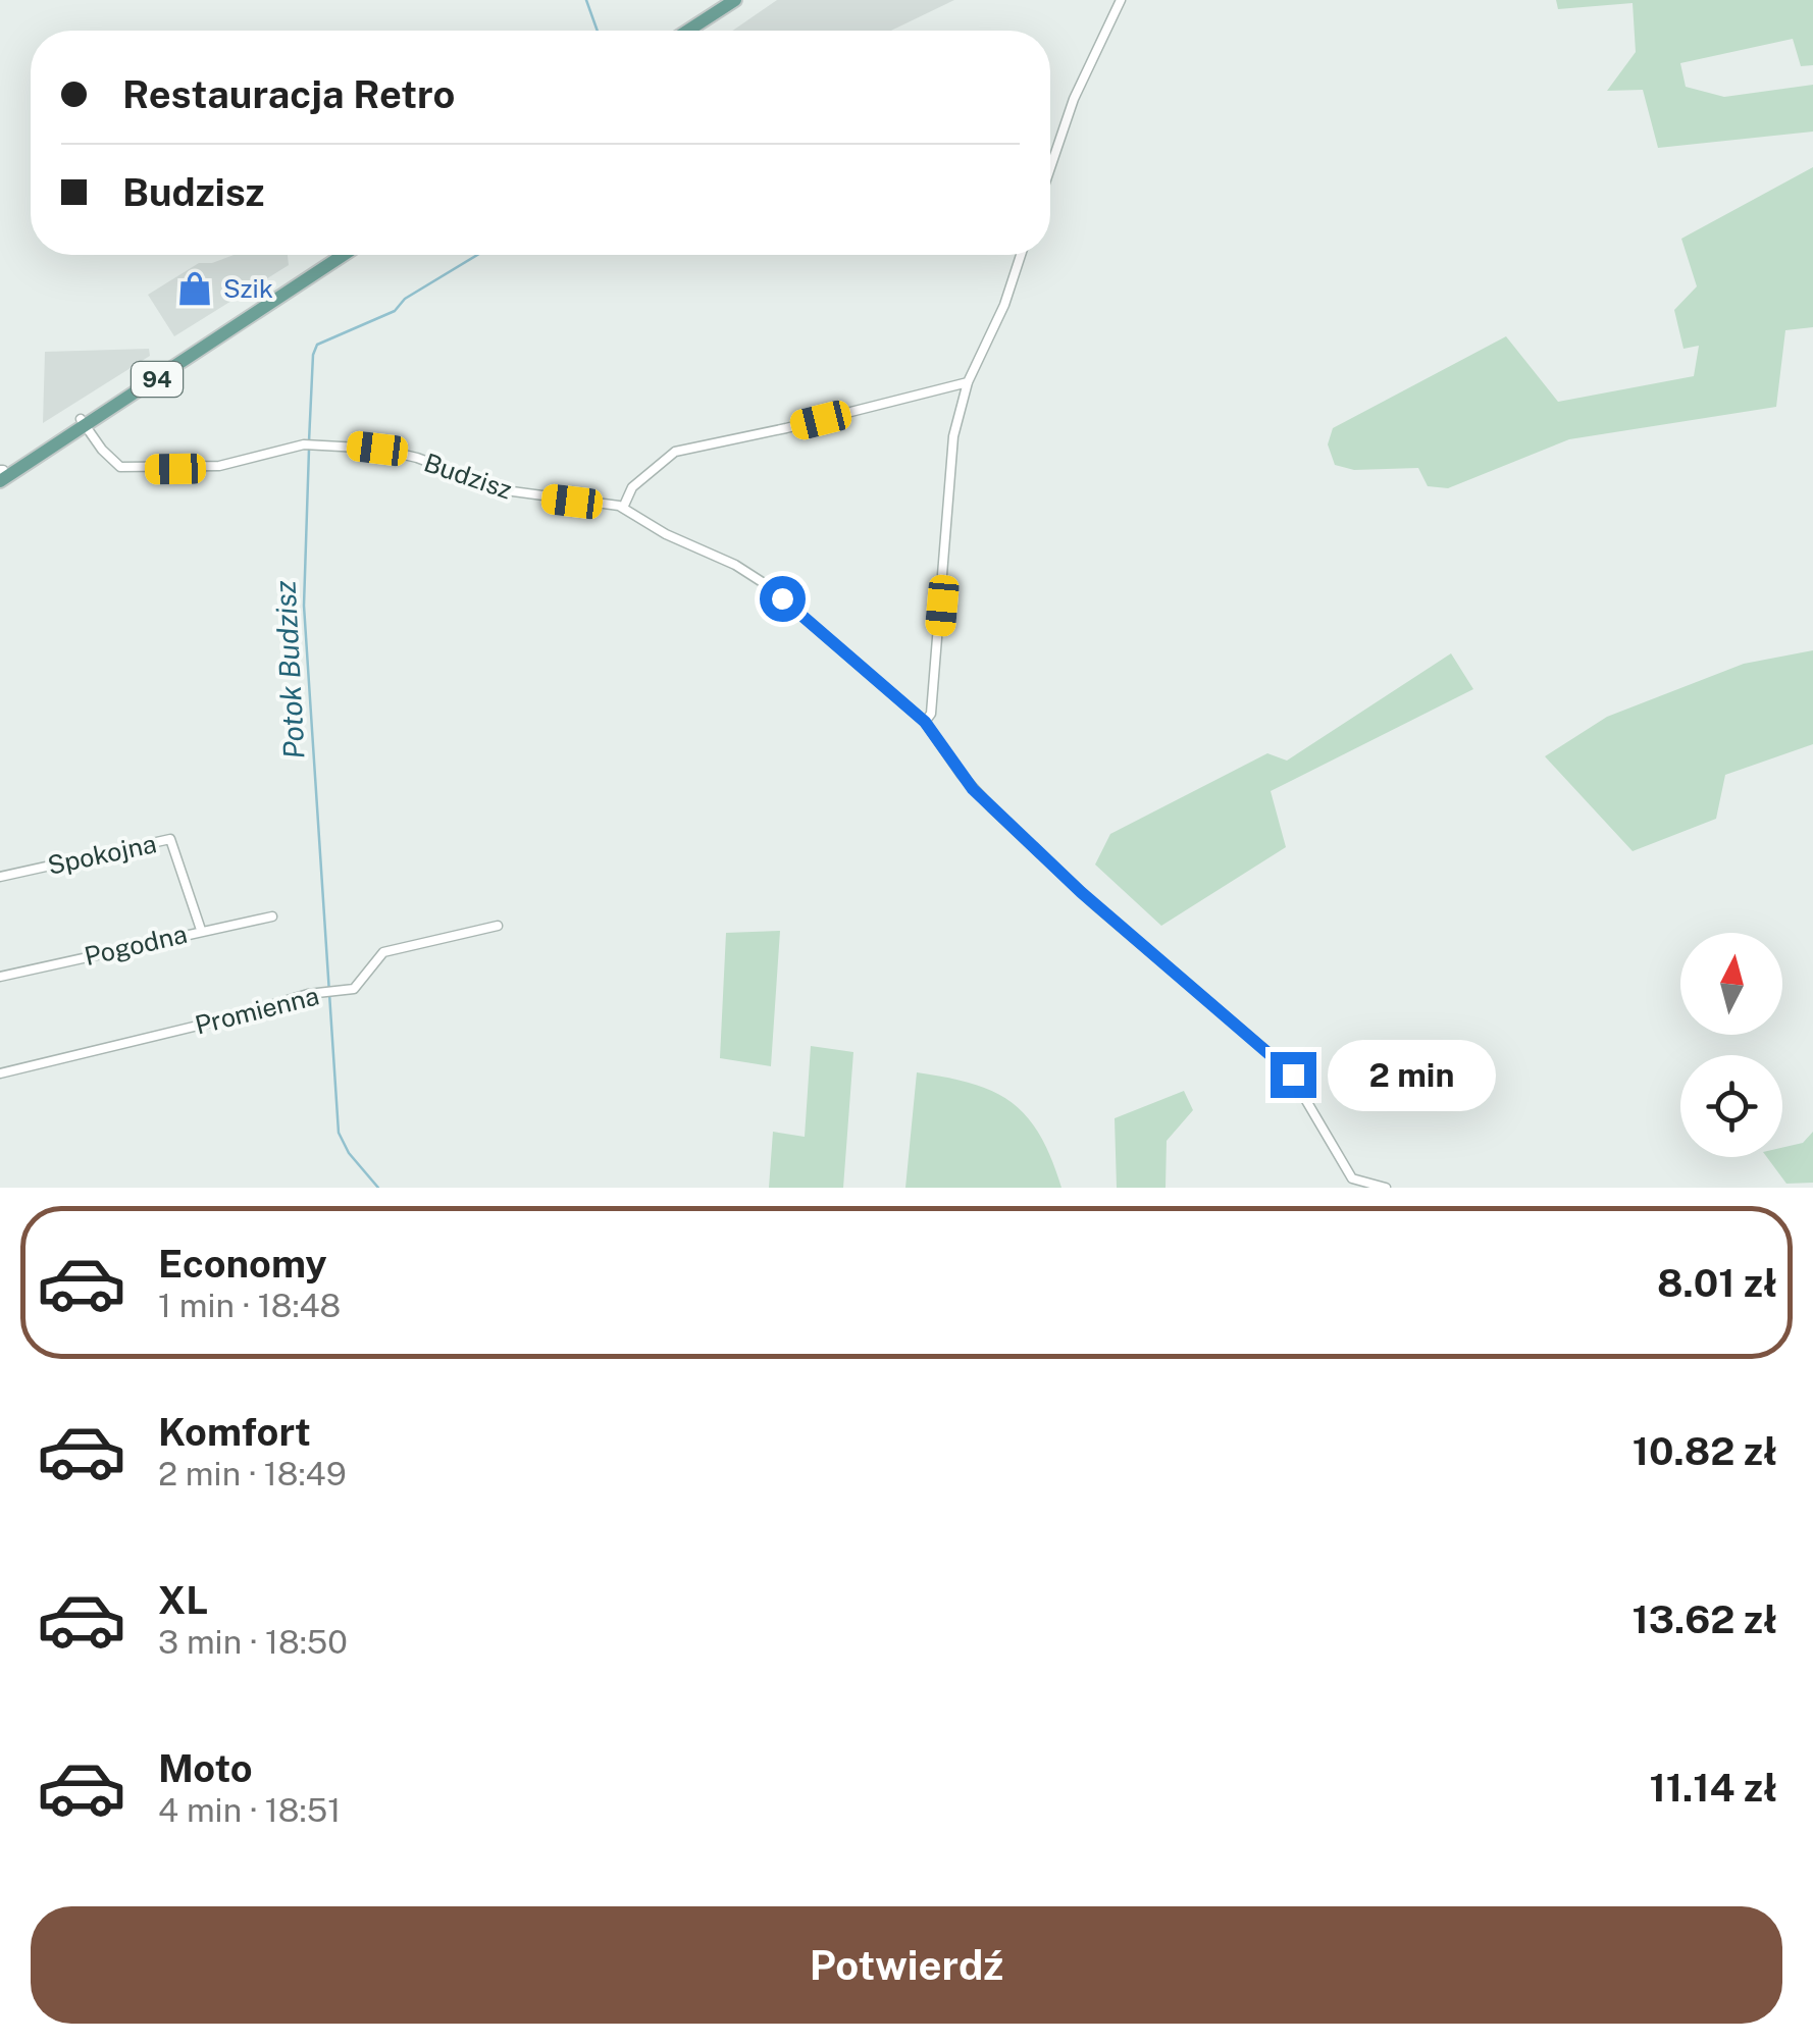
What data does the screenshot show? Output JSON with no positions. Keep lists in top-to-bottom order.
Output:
{
  "streets": {
    "main road": ["94"],
    "street": [
      "Budzisz",
      "Spokojna",
      "Pogodna",
      "Promienna"
    ]
  },
  "crossings": [
    ["94", "Budzisz"],
    ["Spokojna", "Pogodna"]
  ],
  "water": ["Potok Budzisz"],
  "places": {
    "shop": ["Szik"]
  },
  "north": "top",
  "page": {
    "banner": ["Restauracja Retro", "Budzisz"],
    "bubble": "2 min",
    "list": [
      {
        "name": "Economy",
        "note": "1 min · 18:48",
        "value": "8.01 zł"
      },
      {
        "name": "Komfort",
        "note": "2 min · 18:49",
        "value": "10.82 zł"
      },
      {
        "name": "XL",
        "note": "3 min · 18:50",
        "value": "13.62 zł"
      },
      {
        "name": "Moto",
        "note": "4 min · 18:51",
        "value": "11.14 zł"
      }
    ],
    "buttons": "Potwierdź"
  }
}
